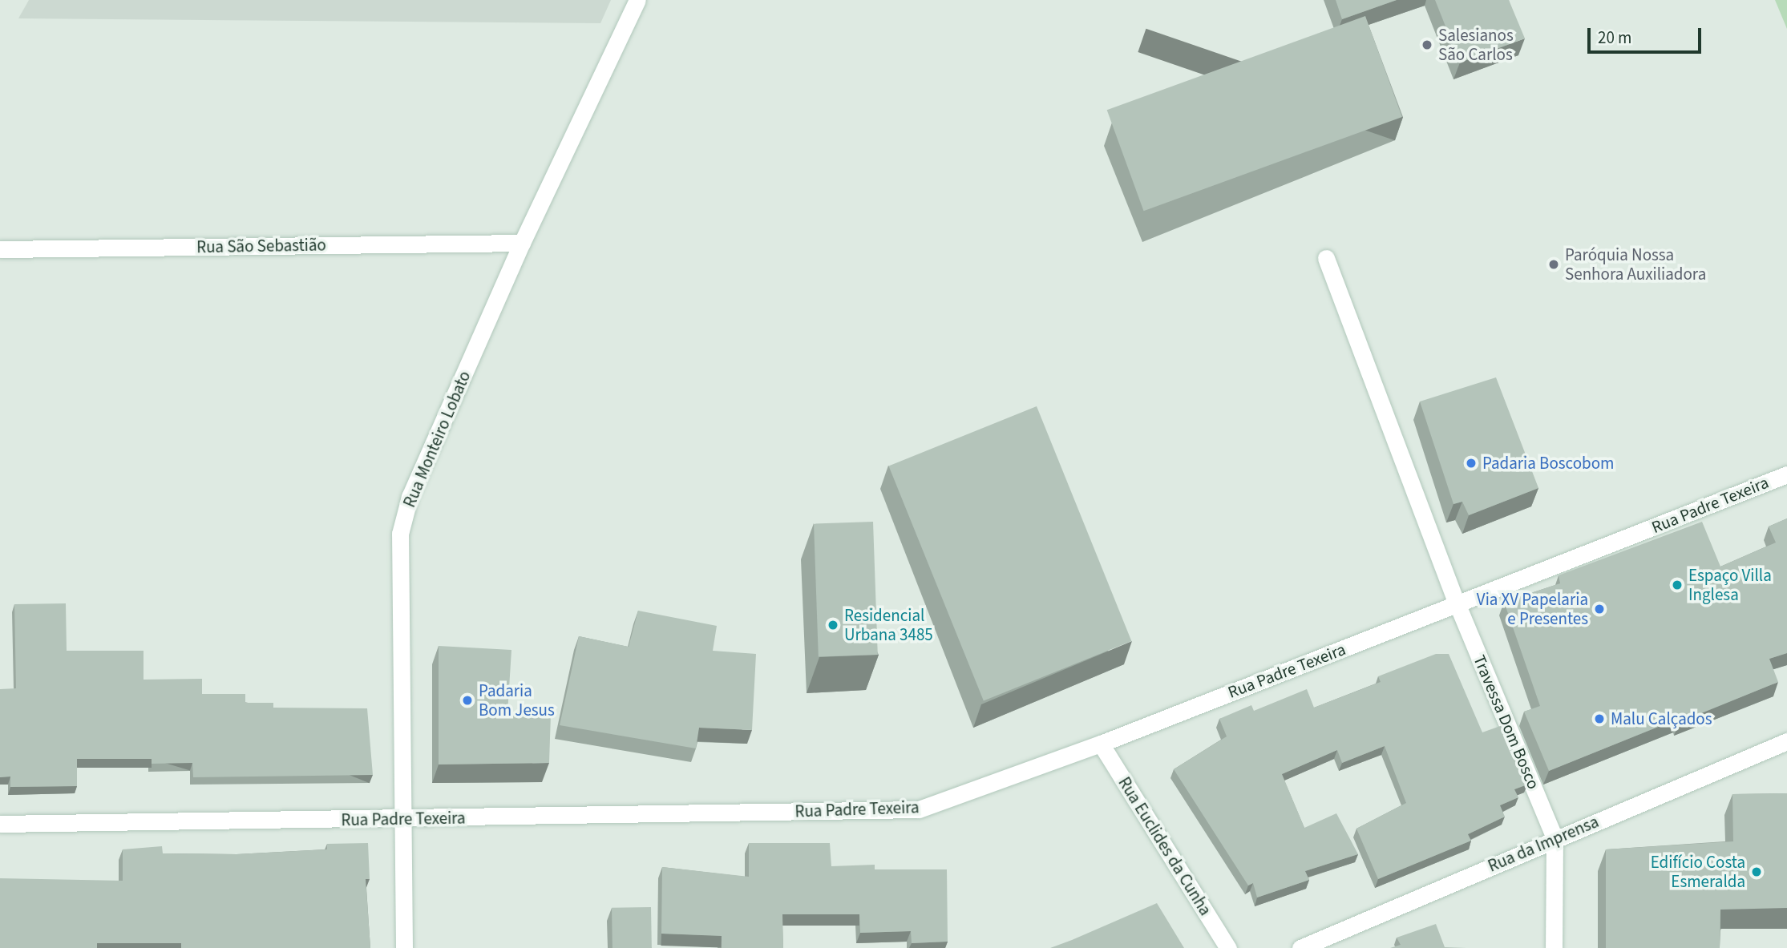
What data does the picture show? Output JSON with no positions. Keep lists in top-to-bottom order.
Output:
{
  "streets": {
    "main road": [
      "Rua São Sebastião",
      "Rua Monteiro Lobato",
      "Rua Padre Texeira",
      "Travessa Dom Bosco",
      "Rua da Imprensa",
      "Rua Euclides da Cunha"
    ]
  },
  "crossings": [
    ["Rua São Sebastião", "Rua Monteiro Lobato"],
    ["Rua Monteiro Lobato", "Rua Padre Texeira"],
    ["Rua Padre Texeira", "Travessa Dom Bosco"],
    ["Rua Padre Texeira", "Rua Euclides da Cunha"],
    ["Travessa Dom Bosco", "Rua da Imprensa"]
  ],
  "places": [
    "Salesianos São Carlos",
    "Paróquia Nossa Senhora Auxiliadora",
    "Padaria Boscobom",
    "Espaço Villa Inglesa",
    "Via XV Papelaria e Presentes",
    "Residencial Urbana 3485",
    "Padaria Bom Jesus",
    "Malu Calçados",
    "Edifício Costa Esmeralda"
  ],
  "scale_bar": "20 m"
}
